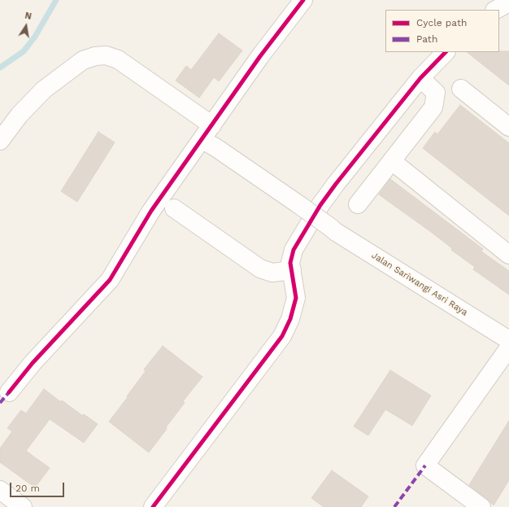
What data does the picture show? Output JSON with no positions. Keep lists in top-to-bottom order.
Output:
{
  "streets": {
    "street": ["Jalan Sariwangi Asri Raya"]
  },
  "legend": ["Cycle path", "Path"],
  "scale_bar": "20 m",
  "north": "top"
}
